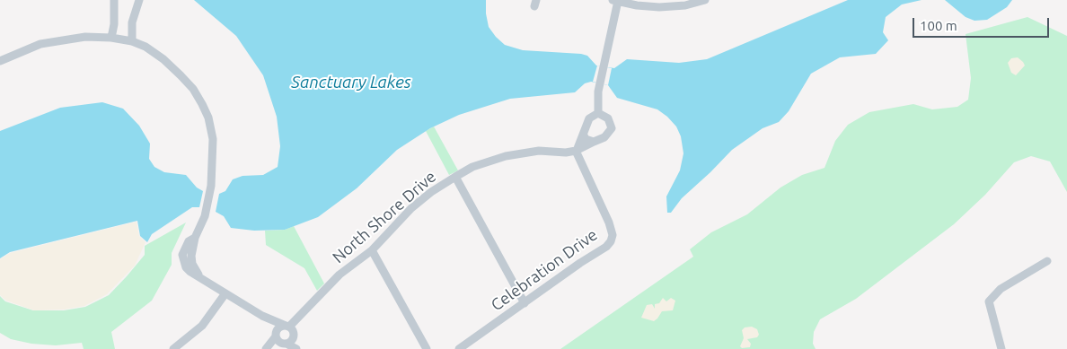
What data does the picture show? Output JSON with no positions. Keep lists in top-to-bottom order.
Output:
{
  "streets": {
    "street": ["North Shore Drive", "Celebration Drive"]
  },
  "crossings": [
    ["North Shore Drive", "Celebration Drive"]
  ],
  "water": ["Sanctuary Lakes"],
  "scale_bar": "100 m"
}
